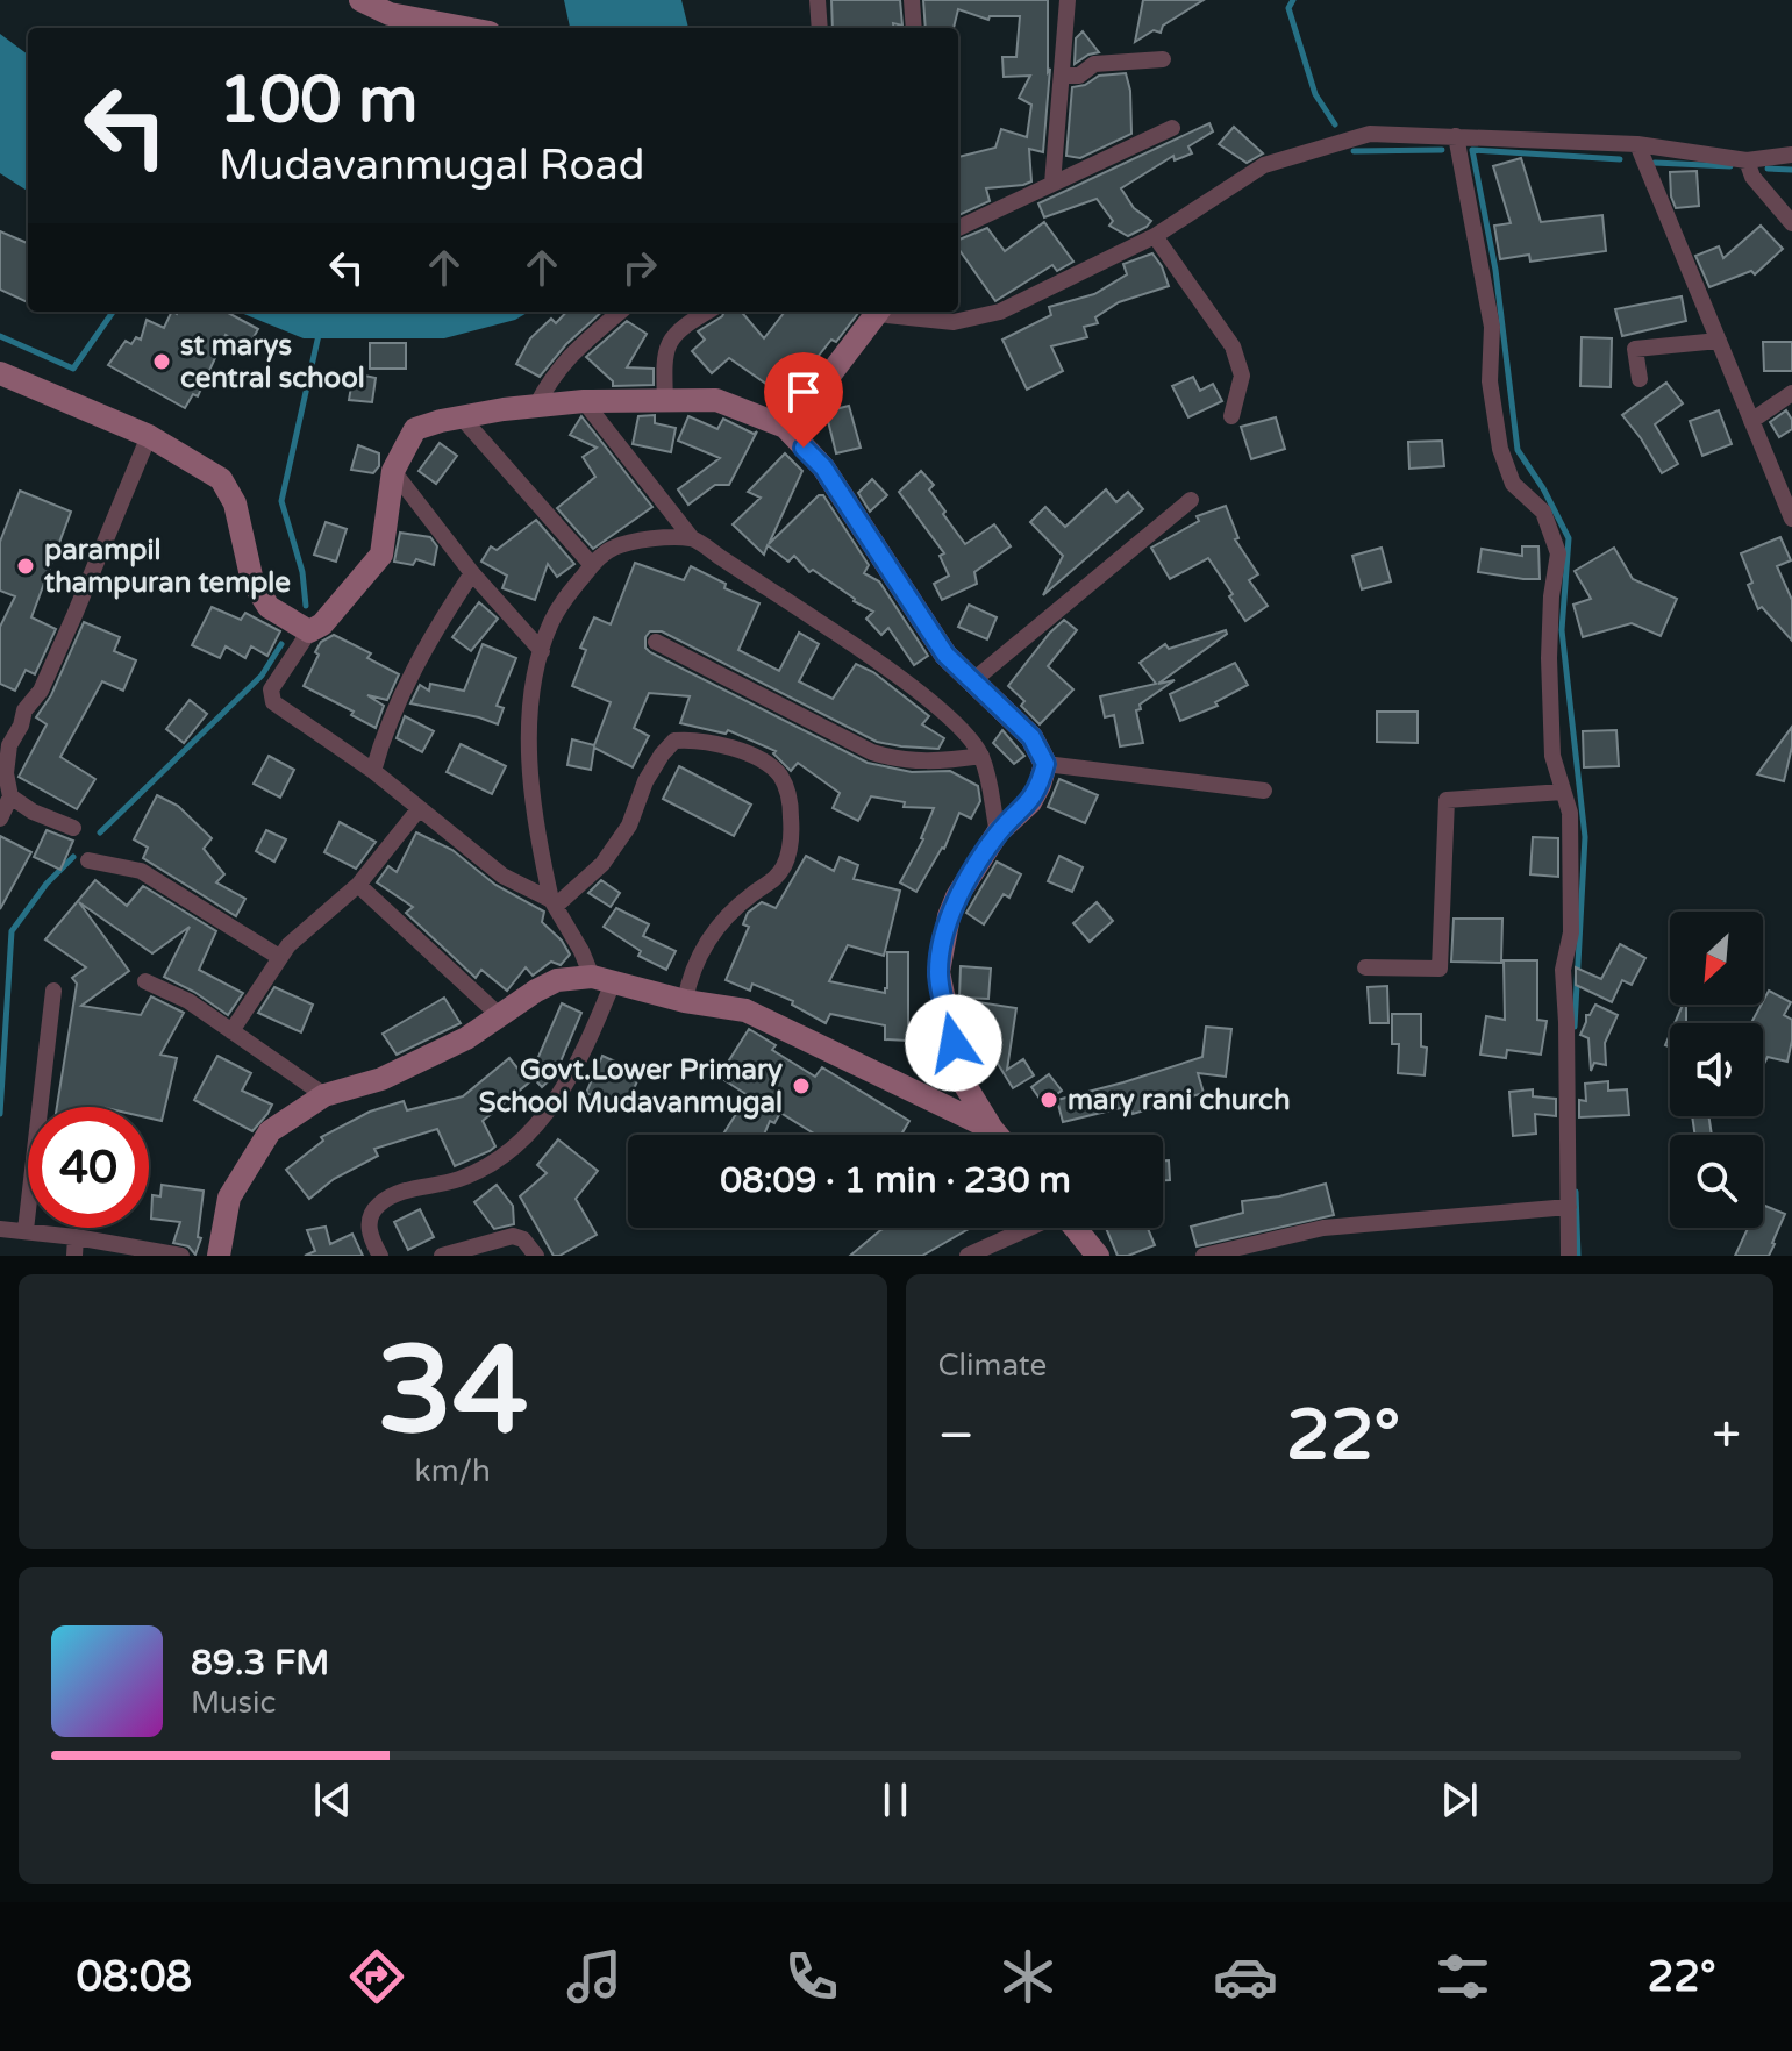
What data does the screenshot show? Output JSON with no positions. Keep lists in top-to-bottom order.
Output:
{
  "places": [
    "st marys central school",
    "parampil thampuran temple",
    "Govt.Lower Primary School Mudavanmugal",
    "mary rani church"
  ],
  "north": "bottom left",
  "page": {
    "turn": ["100 m", "Mudavanmugal Road"],
    "limit": "40",
    "trip": "08:09 · 1 min · 230 m",
    "tile": [
      ["34", "km/h"],
      "Climate"
    ],
    "heat": ["−", "22°", "+"],
    "song": ["89.3 FM", "Music"],
    "tabs": ["08:08", "22°"]
  }
}
